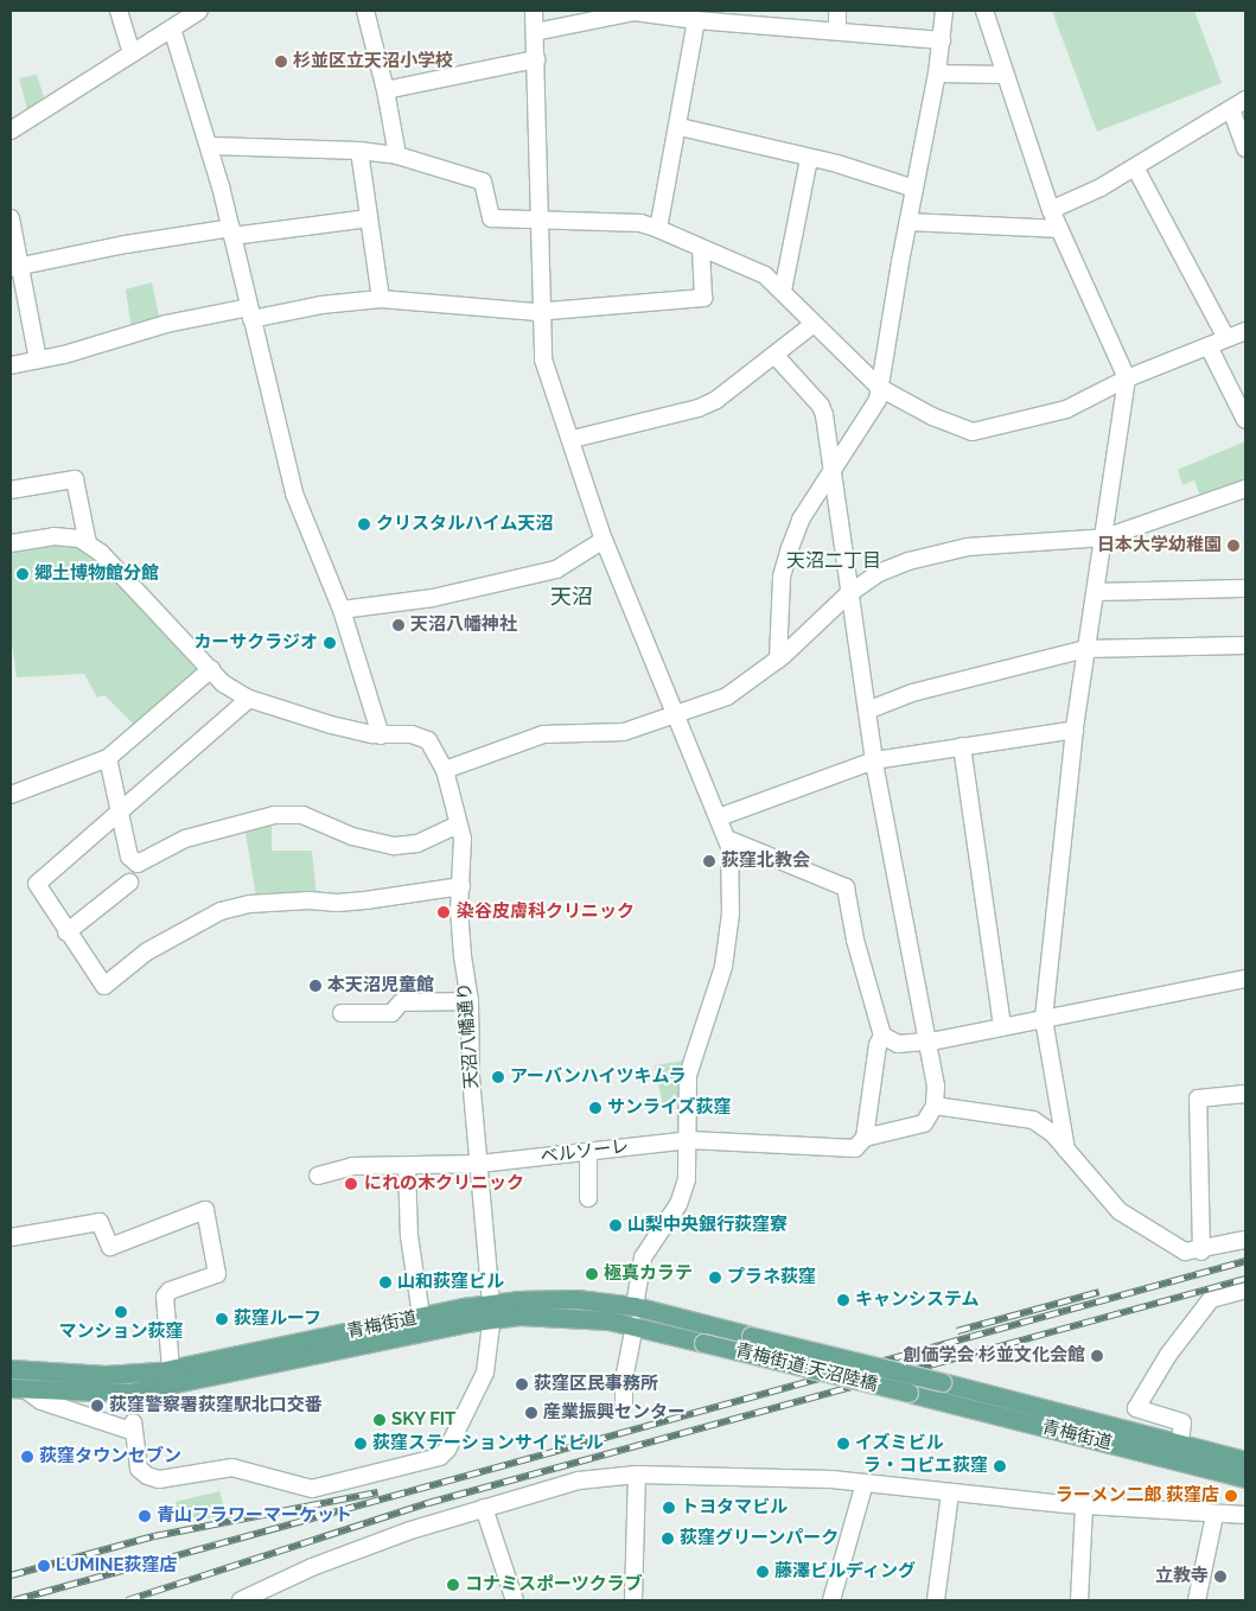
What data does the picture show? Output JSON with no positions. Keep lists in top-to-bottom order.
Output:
{
  "streets": {
    "main road": ["青梅街道", "青梅街道;天沼陸橋"],
    "street": ["天沼八幡通り", "ベルソーレ"]
  },
  "crossings": [
    ["天沼八幡通り", "ベルソーレ"],
    ["天沼八幡通り", "青梅街道"],
    ["青梅街道", "青梅街道;天沼陸橋"]
  ],
  "districts": ["天沼二丁目", "天沼"],
  "places": [
    "杉並区立天沼小学校",
    "クリスタルハイム天沼",
    "日本大学幼稚園",
    "郷土博物館分館",
    "天沼八幡神社",
    "カーサクラジオ",
    "荻窪北教会",
    "染谷皮膚科クリニック",
    "本天沼児童館",
    "アーバンハイツキムラ",
    "サンライズ荻窪",
    "にれの木クリニック",
    "山梨中央銀行荻窪寮",
    "極真カラテ",
    "プラネ荻窪",
    "山和荻窪ビル",
    "キャンシステム",
    "マンション荻窪",
    "荻窪ルーフ",
    "創価学会 杉並文化会館",
    "荻窪区民事務所",
    "荻窪警察署荻窪駅北口交番",
    "産業振興センター",
    "SKY FIT",
    "荻窪ステーションサイドビル",
    "イズミビル",
    "荻窪タウンセブン",
    "ラ・コビエ荻窪",
    "ラーメン二郎 荻窪店",
    "トヨタマビル",
    "青山フラワーマーケット",
    "荻窪グリーンパーク",
    "LUMINE荻窪店",
    "藤澤ビルディング",
    "立教寺",
    "コナミスポーツクラブ"
  ]
}
